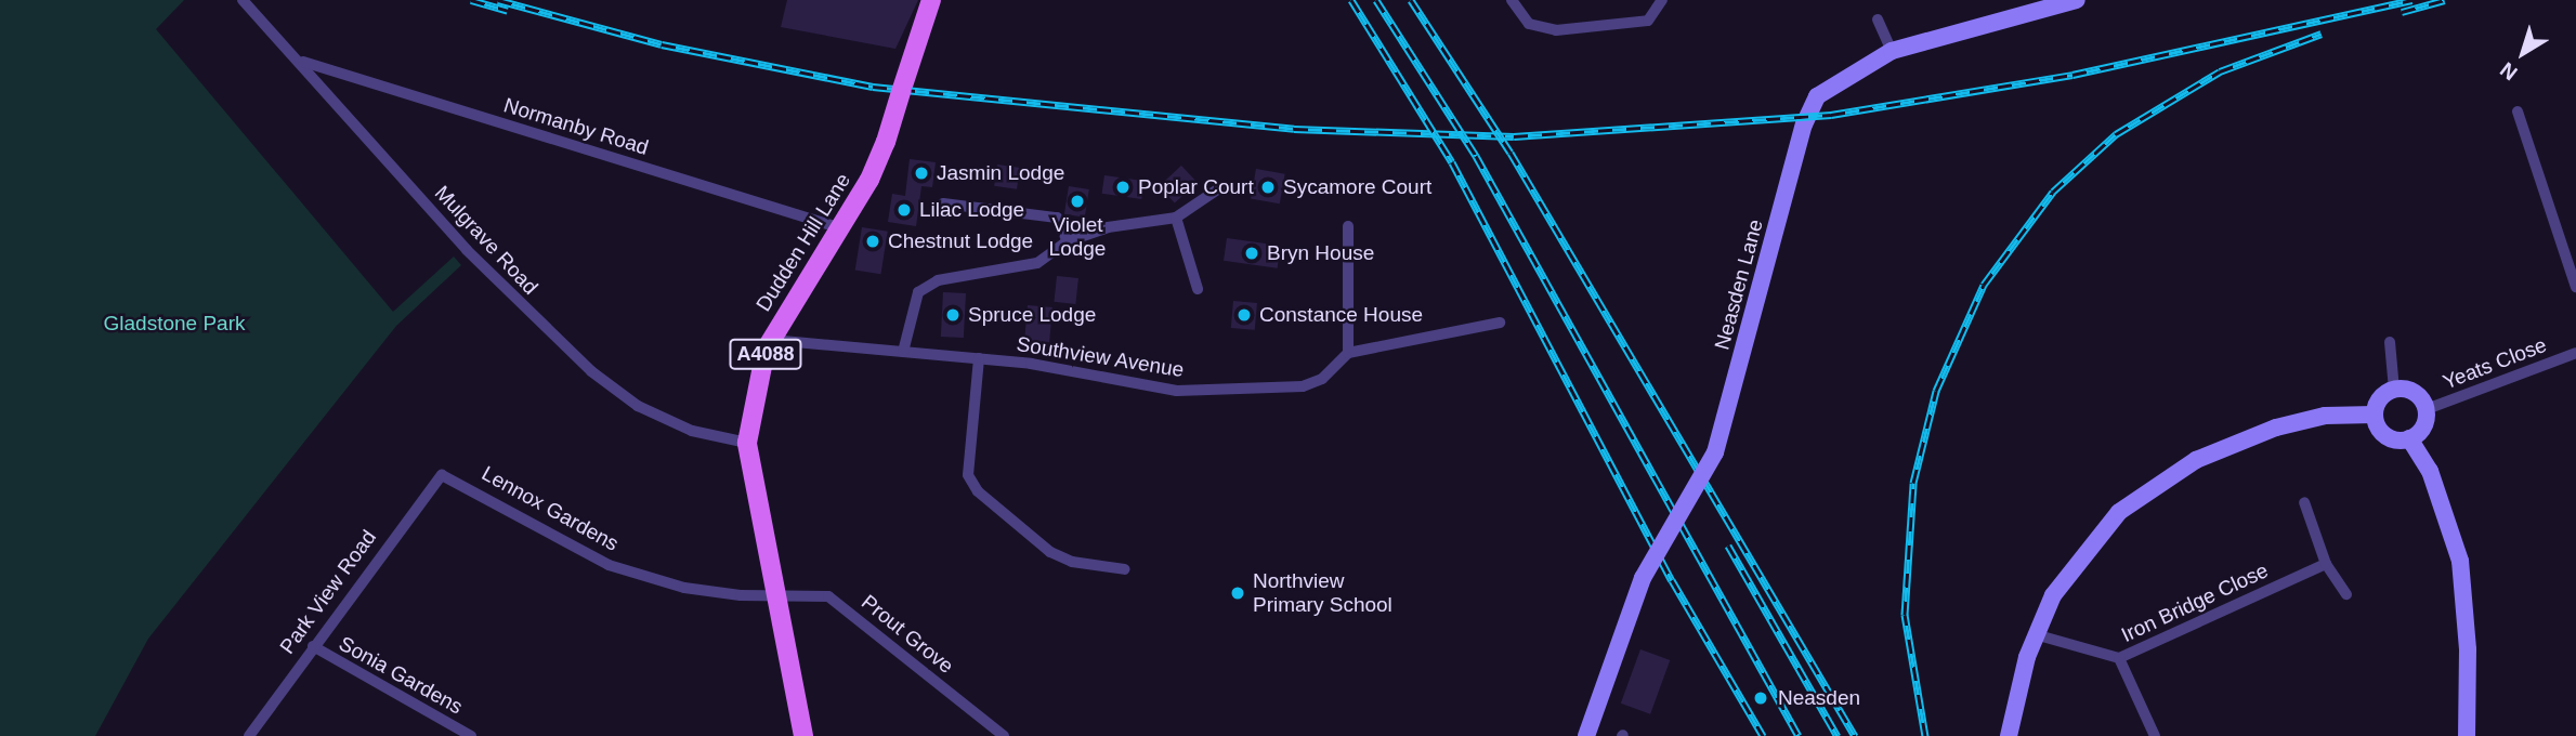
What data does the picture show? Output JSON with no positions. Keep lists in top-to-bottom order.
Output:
{
  "streets": {
    "main road": ["Dudden Hill Lane", "Neasden Lane", "A4088"],
    "street": [
      "Normanby Road",
      "Mulgrave Road",
      "Southview Avenue",
      "Yeats Close",
      "Lennox Gardens",
      "Park View Road",
      "Iron Bridge Close",
      "Prout Grove",
      "Sonia Gardens"
    ]
  },
  "crossings": [
    ["Normanby Road", "Mulgrave Road"],
    ["Normanby Road", "Dudden Hill Lane"],
    ["Mulgrave Road", "Dudden Hill Lane"],
    ["Dudden Hill Lane", "Southview Avenue"],
    ["Dudden Hill Lane", "Lennox Gardens"],
    ["Dudden Hill Lane", "Prout Grove"],
    ["Lennox Gardens", "Park View Road"],
    ["Lennox Gardens", "Prout Grove"],
    ["Park View Road", "Sonia Gardens"]
  ],
  "parks": ["Gladstone Park"],
  "places": [
    "Jasmin Lodge",
    "Poplar Court",
    "Sycamore Court",
    "Violet Lodge",
    "Lilac Lodge",
    "Chestnut Lodge",
    "Bryn House",
    "Spruce Lodge",
    "Constance House",
    "Northview Primary School",
    "Neasden"
  ],
  "north": "bottom left"
}
